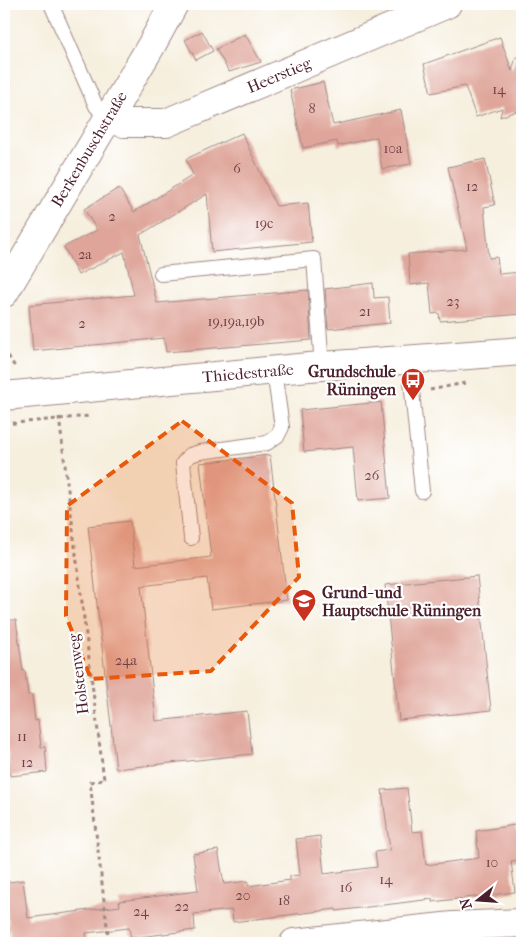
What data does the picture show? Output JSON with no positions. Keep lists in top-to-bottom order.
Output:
{
  "streets": {
    "street": ["Heerstieg", "Berkenbuschstraße", "Thiedestraße"],
    "path": ["Holstenweg"]
  },
  "crossings": [
    ["Heerstieg", "Berkenbuschstraße"],
    ["Thiedestraße", "Holstenweg"]
  ],
  "places": {
    "bus stop": ["Grundschule Rüningen"],
    "school or university": ["Grund- und Hauptschule Rüningen"]
  },
  "house_numbers": [
    "14",
    "8",
    "10a",
    "6",
    "12",
    "2",
    "19c",
    "2a",
    "23",
    "21",
    "19,19a,19b",
    "2",
    "26",
    "24a",
    "11",
    "12",
    "10",
    "14",
    "16",
    "20",
    "18",
    "22",
    "24"
  ],
  "north": "left"
}
